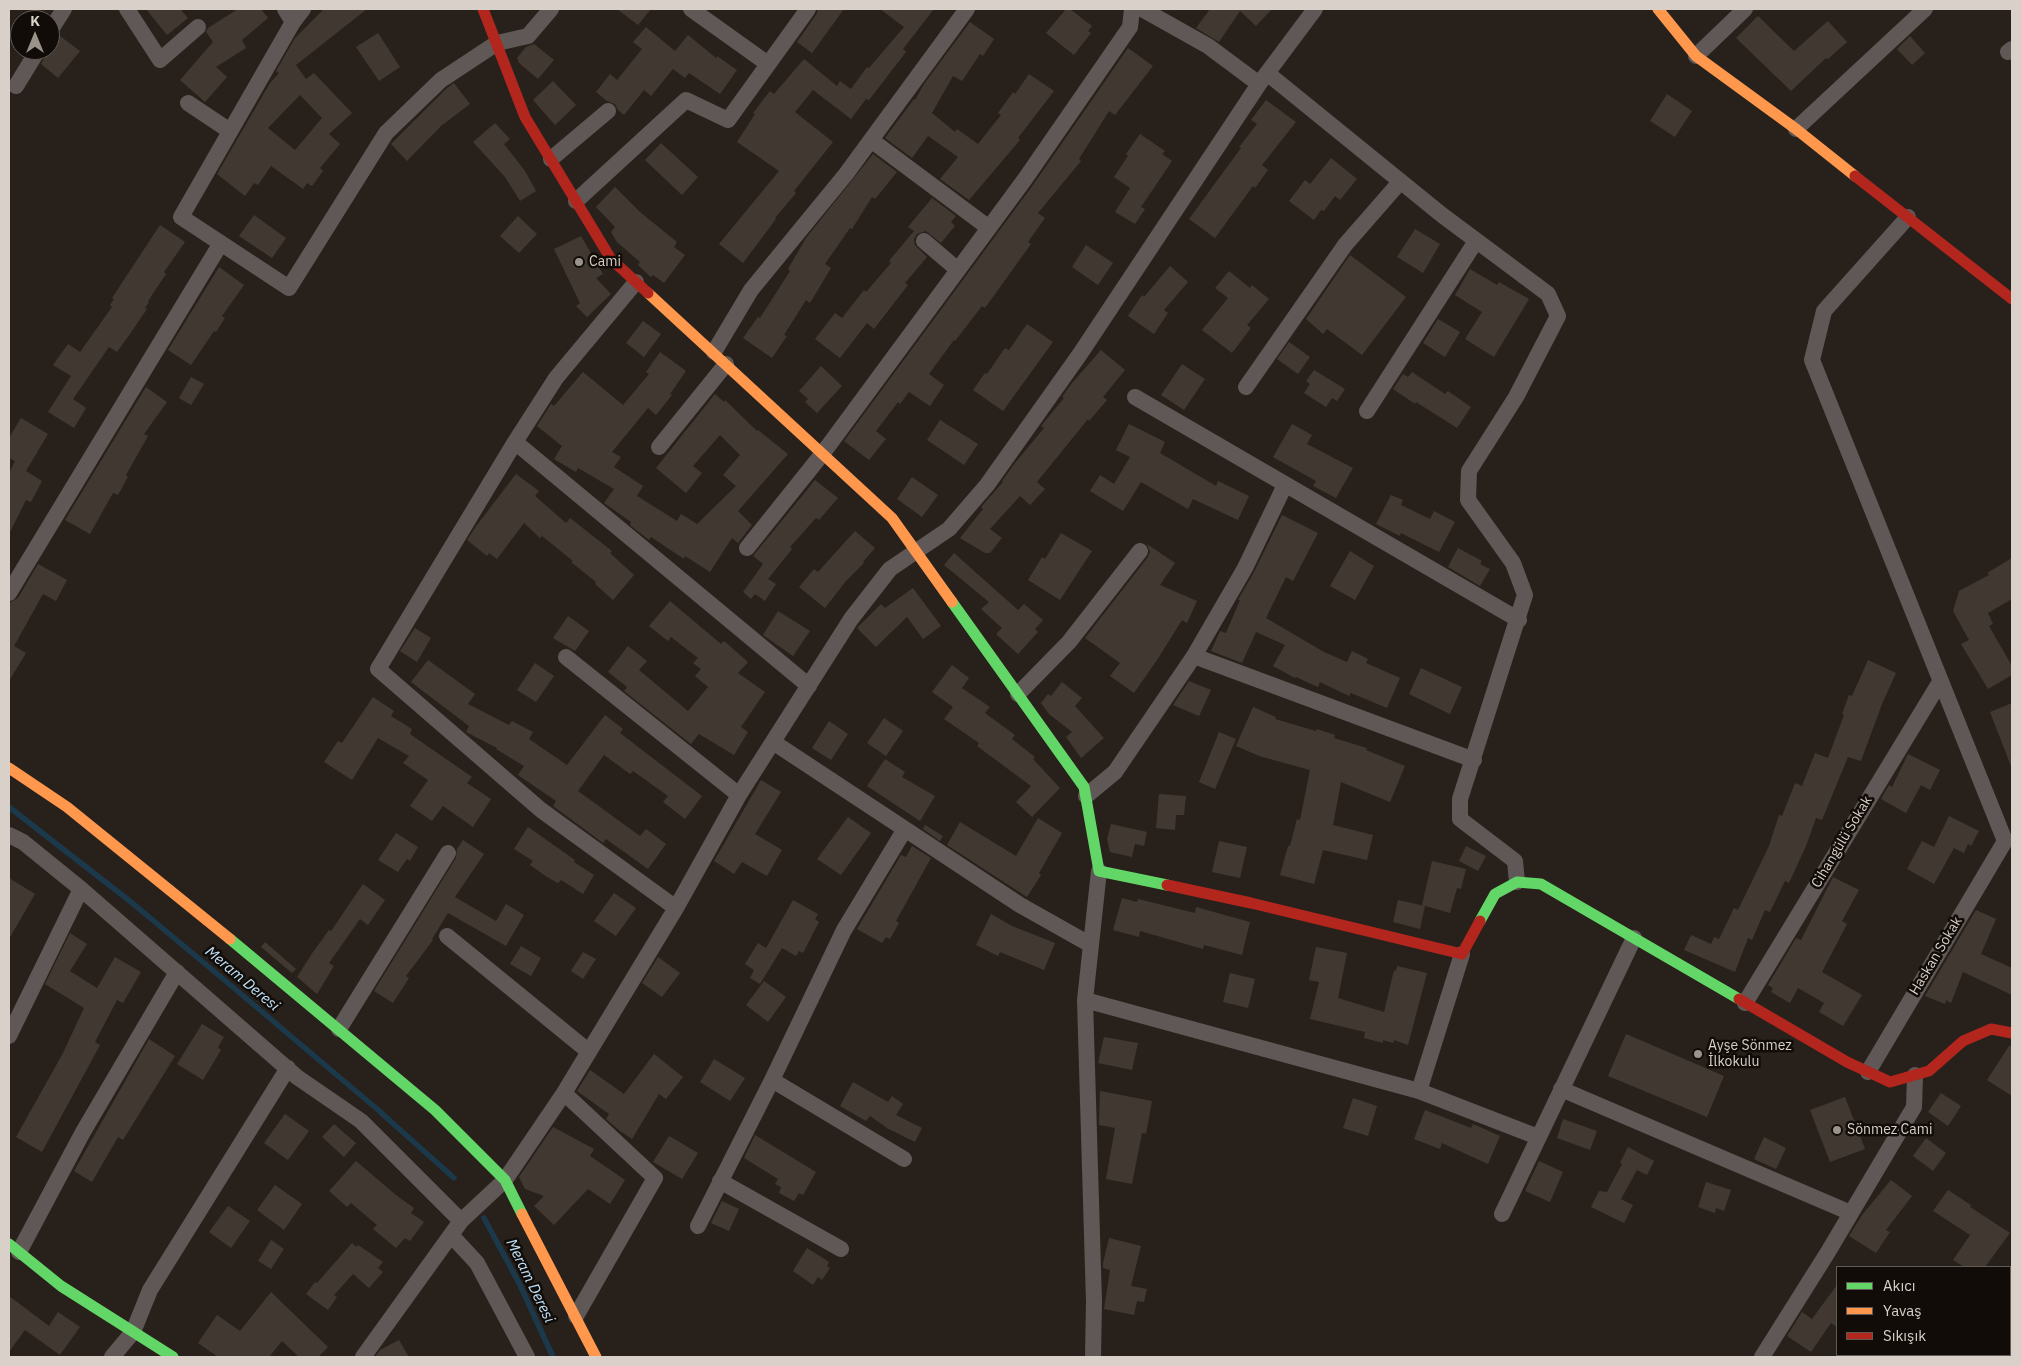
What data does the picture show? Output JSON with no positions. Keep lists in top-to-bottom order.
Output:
{
  "streets": {
    "street": ["Cihangülü Sokak", "Haskan Sokak"]
  },
  "crossings": [
    ["Cihangülü Sokak", "Haskan Sokak"]
  ],
  "water": ["Meram Deresi"],
  "places": ["Cami", "Ayşe Sönmez İlkokulu", "Sönmez Cami"],
  "legend": ["Akıcı", "Yavaş", "Sıkışık"],
  "north": "top"
}
